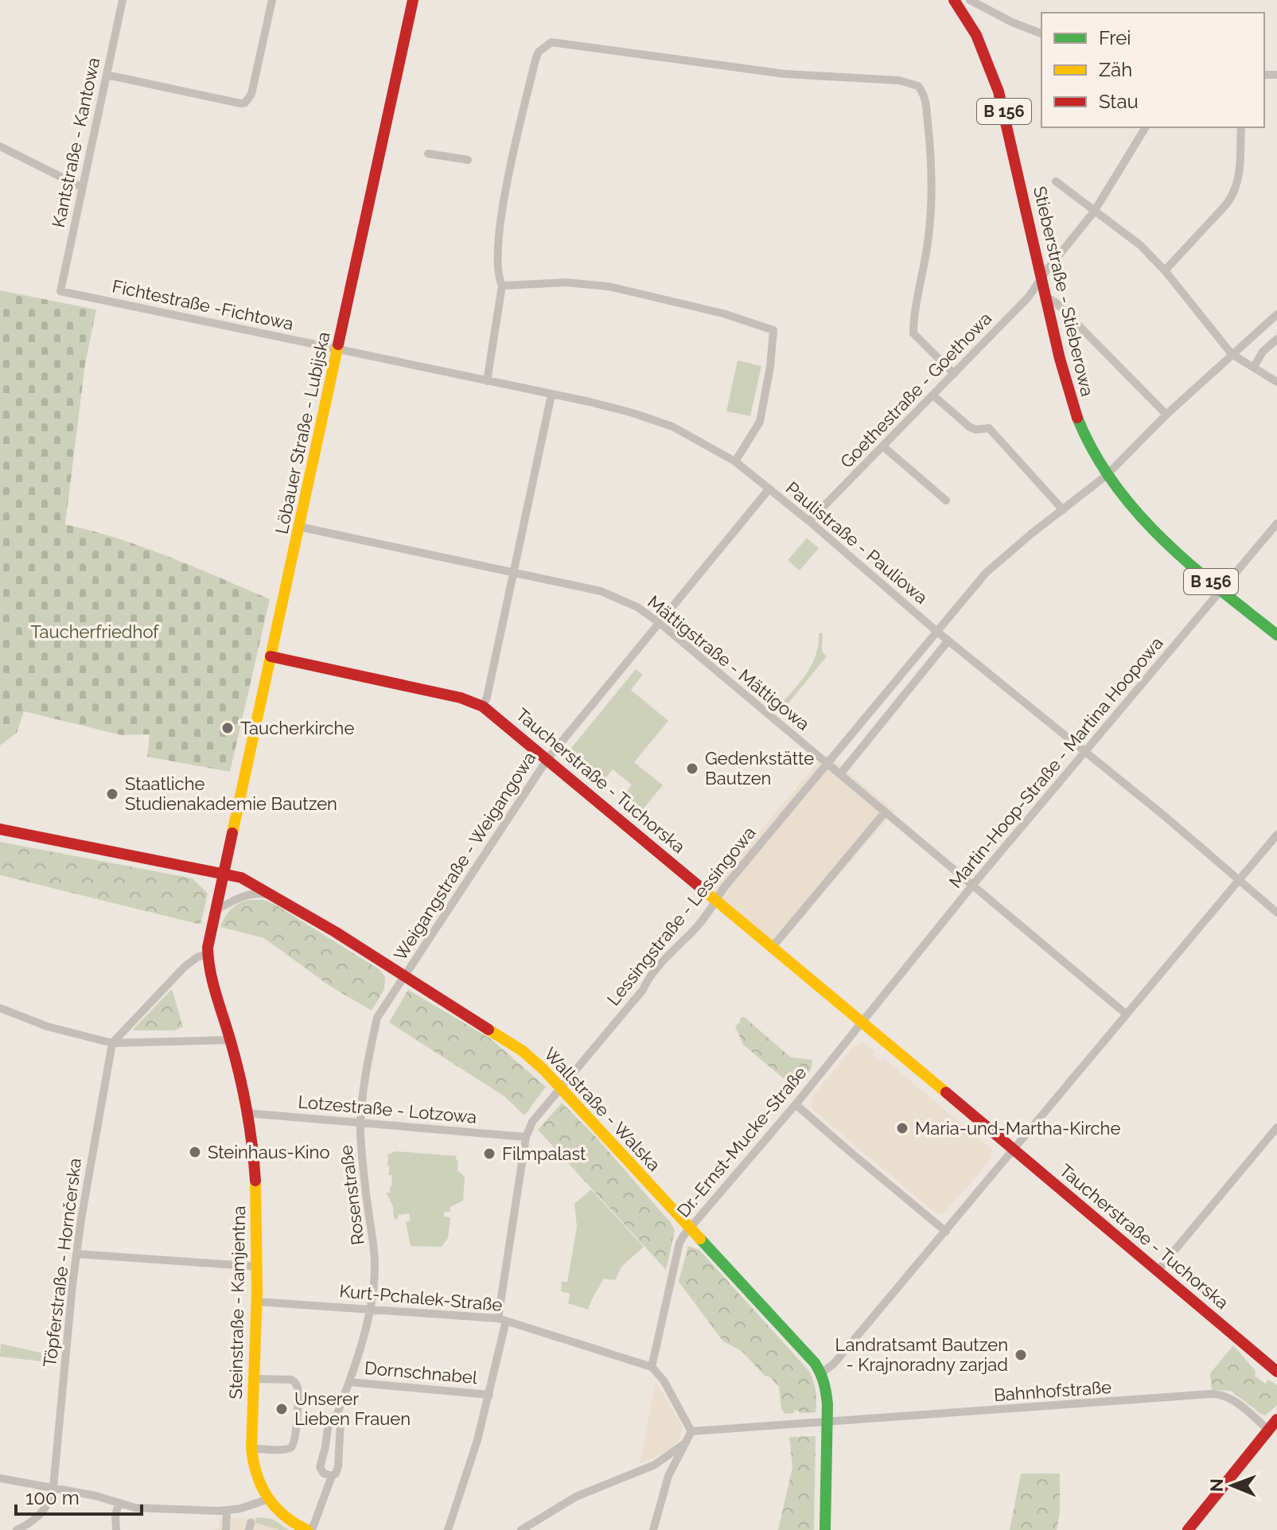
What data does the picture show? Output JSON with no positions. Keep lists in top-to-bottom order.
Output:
{
  "streets": {
    "street": [
      "B 156",
      "Kantstraße - Kantowa",
      "Stieberstraße - Stieberowa",
      "Fichtestraße -Fichtowa",
      "Goethestraße - Goethowa",
      "Löbauer Straße - Lubijska",
      "Paulistraße - Pauliowa",
      "Mättigstraße - Mättigowa",
      "Martin-Hoop-Straße - Martina Hoopowa",
      "Taucherstraße - Tuchorska",
      "Weigangstraße - Weigangowa",
      "Lessingstraße - Lessingowa",
      "Lotzestraße - Lotzowa",
      "Wallstraße - Walska",
      "Dr.-Ernst-Mucke-Straße",
      "Rosenstraße",
      "Töpferstraße - Hornčerska",
      "Kurt-Pchalek-Straße",
      "Steinstraße - Kamjentna",
      "Dornschnabel",
      "Bahnhofstraße"
    ]
  },
  "crossings": [
    ["Kantstraße - Kantowa", "Fichtestraße -Fichtowa"],
    ["Stieberstraße - Stieberowa", "Goethestraße - Goethowa"],
    ["Stieberstraße - Stieberowa", "Martin-Hoop-Straße - Martina Hoopowa"],
    ["Stieberstraße - Stieberowa", "Lessingstraße - Lessingowa"],
    ["Fichtestraße -Fichtowa", "Löbauer Straße - Lubijska"],
    ["Fichtestraße -Fichtowa", "Paulistraße - Pauliowa"],
    ["Goethestraße - Goethowa", "Paulistraße - Pauliowa"],
    ["Löbauer Straße - Lubijska", "Paulistraße - Pauliowa"],
    ["Löbauer Straße - Lubijska", "Mättigstraße - Mättigowa"],
    ["Löbauer Straße - Lubijska", "Taucherstraße - Tuchorska"],
    ["Löbauer Straße - Lubijska", "Wallstraße - Walska"],
    ["Löbauer Straße - Lubijska", "Steinstraße - Kamjentna"],
    ["Paulistraße - Pauliowa", "Martin-Hoop-Straße - Martina Hoopowa"],
    ["Paulistraße - Pauliowa", "Weigangstraße - Weigangowa"],
    ["Paulistraße - Pauliowa", "Lessingstraße - Lessingowa"],
    ["Mättigstraße - Mättigowa", "Martin-Hoop-Straße - Martina Hoopowa"],
    ["Mättigstraße - Mättigowa", "Weigangstraße - Weigangowa"],
    ["Mättigstraße - Mättigowa", "Lessingstraße - Lessingowa"],
    ["Martin-Hoop-Straße - Martina Hoopowa", "Taucherstraße - Tuchorska"],
    ["Martin-Hoop-Straße - Martina Hoopowa", "Dr.-Ernst-Mucke-Straße"],
    ["Taucherstraße - Tuchorska", "Weigangstraße - Weigangowa"],
    ["Taucherstraße - Tuchorska", "Lessingstraße - Lessingowa"],
    ["Taucherstraße - Tuchorska", "Dr.-Ernst-Mucke-Straße"],
    ["Weigangstraße - Weigangowa", "Wallstraße - Walska"],
    ["Weigangstraße - Weigangowa", "Rosenstraße"],
    ["Lessingstraße - Lessingowa", "Lotzestraße - Lotzowa"],
    ["Lessingstraße - Lessingowa", "Wallstraße - Walska"],
    ["Lotzestraße - Lotzowa", "Rosenstraße"],
    ["Lotzestraße - Lotzowa", "Steinstraße - Kamjentna"],
    ["Wallstraße - Walska", "Dr.-Ernst-Mucke-Straße"],
    ["Wallstraße - Walska", "Rosenstraße"],
    ["Wallstraße - Walska", "Bahnhofstraße"],
    ["Dr.-Ernst-Mucke-Straße", "Kurt-Pchalek-Straße"],
    ["Rosenstraße", "Kurt-Pchalek-Straße"],
    ["Rosenstraße", "Dornschnabel"],
    ["Kurt-Pchalek-Straße", "Steinstraße - Kamjentna"]
  ],
  "parks": ["Taucherfriedhof"],
  "places": [
    "Taucherkirche",
    "Gedenkstätte Bautzen",
    "Staatliche Studienakademie Bautzen",
    "Maria-und-Martha-Kirche",
    "Steinhaus-Kino",
    "Filmpalast",
    "Landratsamt Bautzen - Krajnoradny zarjad",
    "Unserer Lieben Frauen"
  ],
  "legend": ["Frei", "Zäh", "Stau"],
  "scale_bar": "100 m",
  "north": "left"
}
